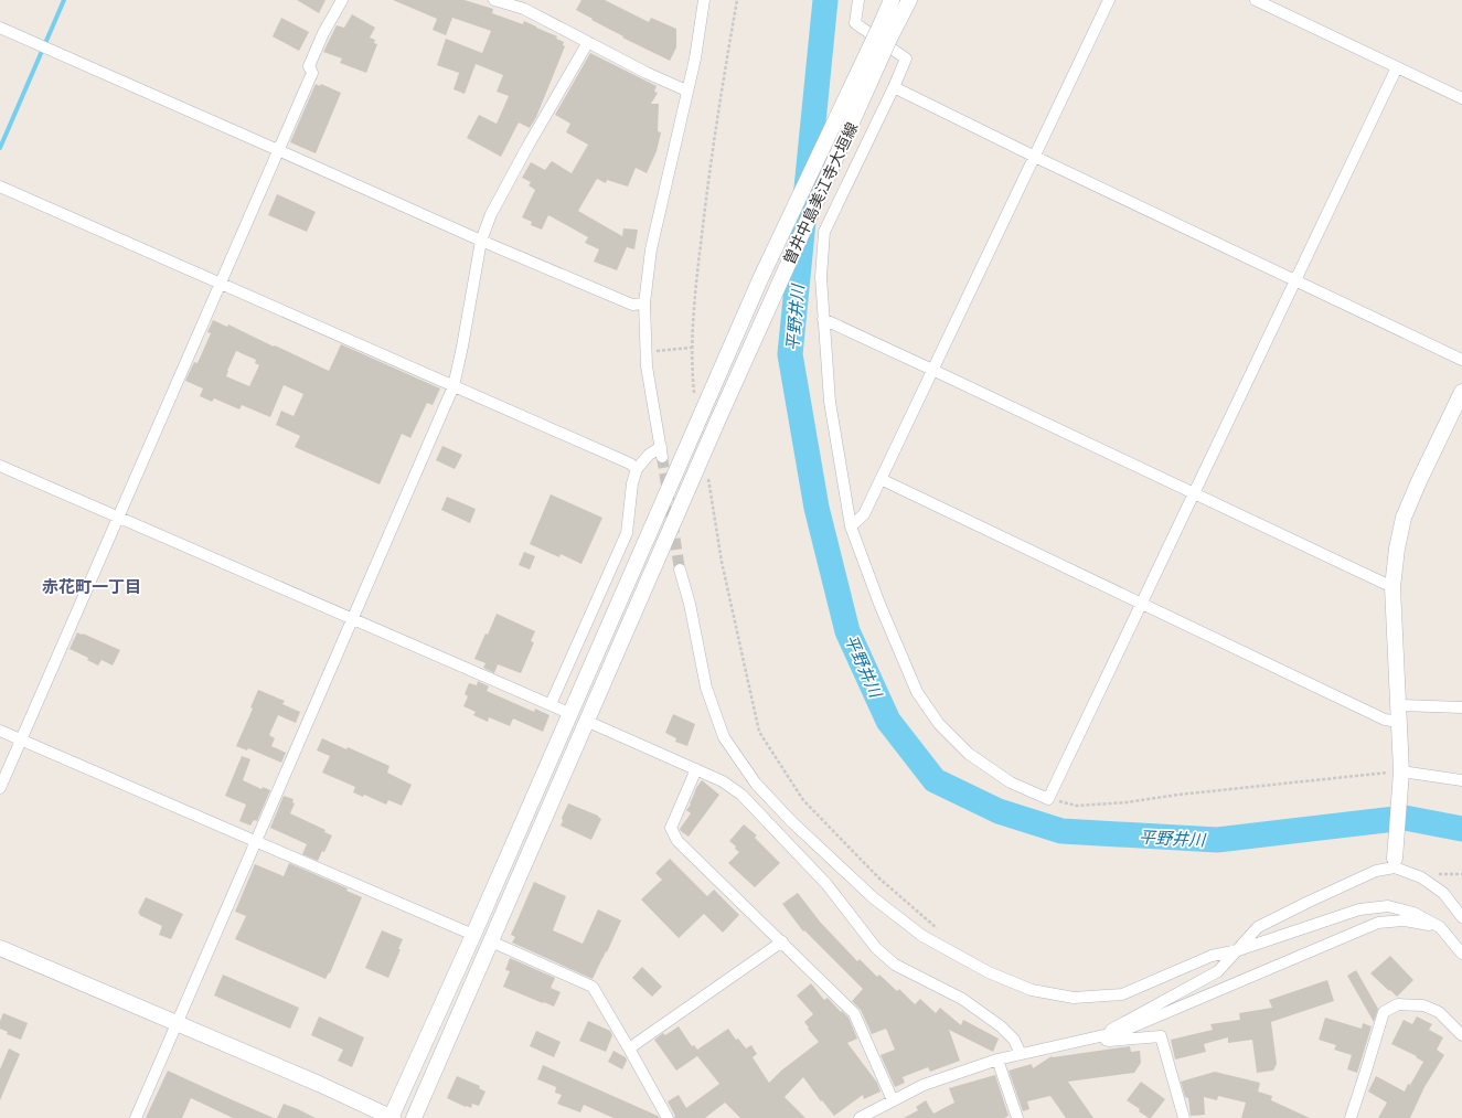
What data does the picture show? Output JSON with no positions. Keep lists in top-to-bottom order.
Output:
{
  "streets": {
    "main road": ["曽井中島美江寺大垣線"]
  },
  "districts": ["赤花町一丁目"],
  "water": ["平野井川"]
}
